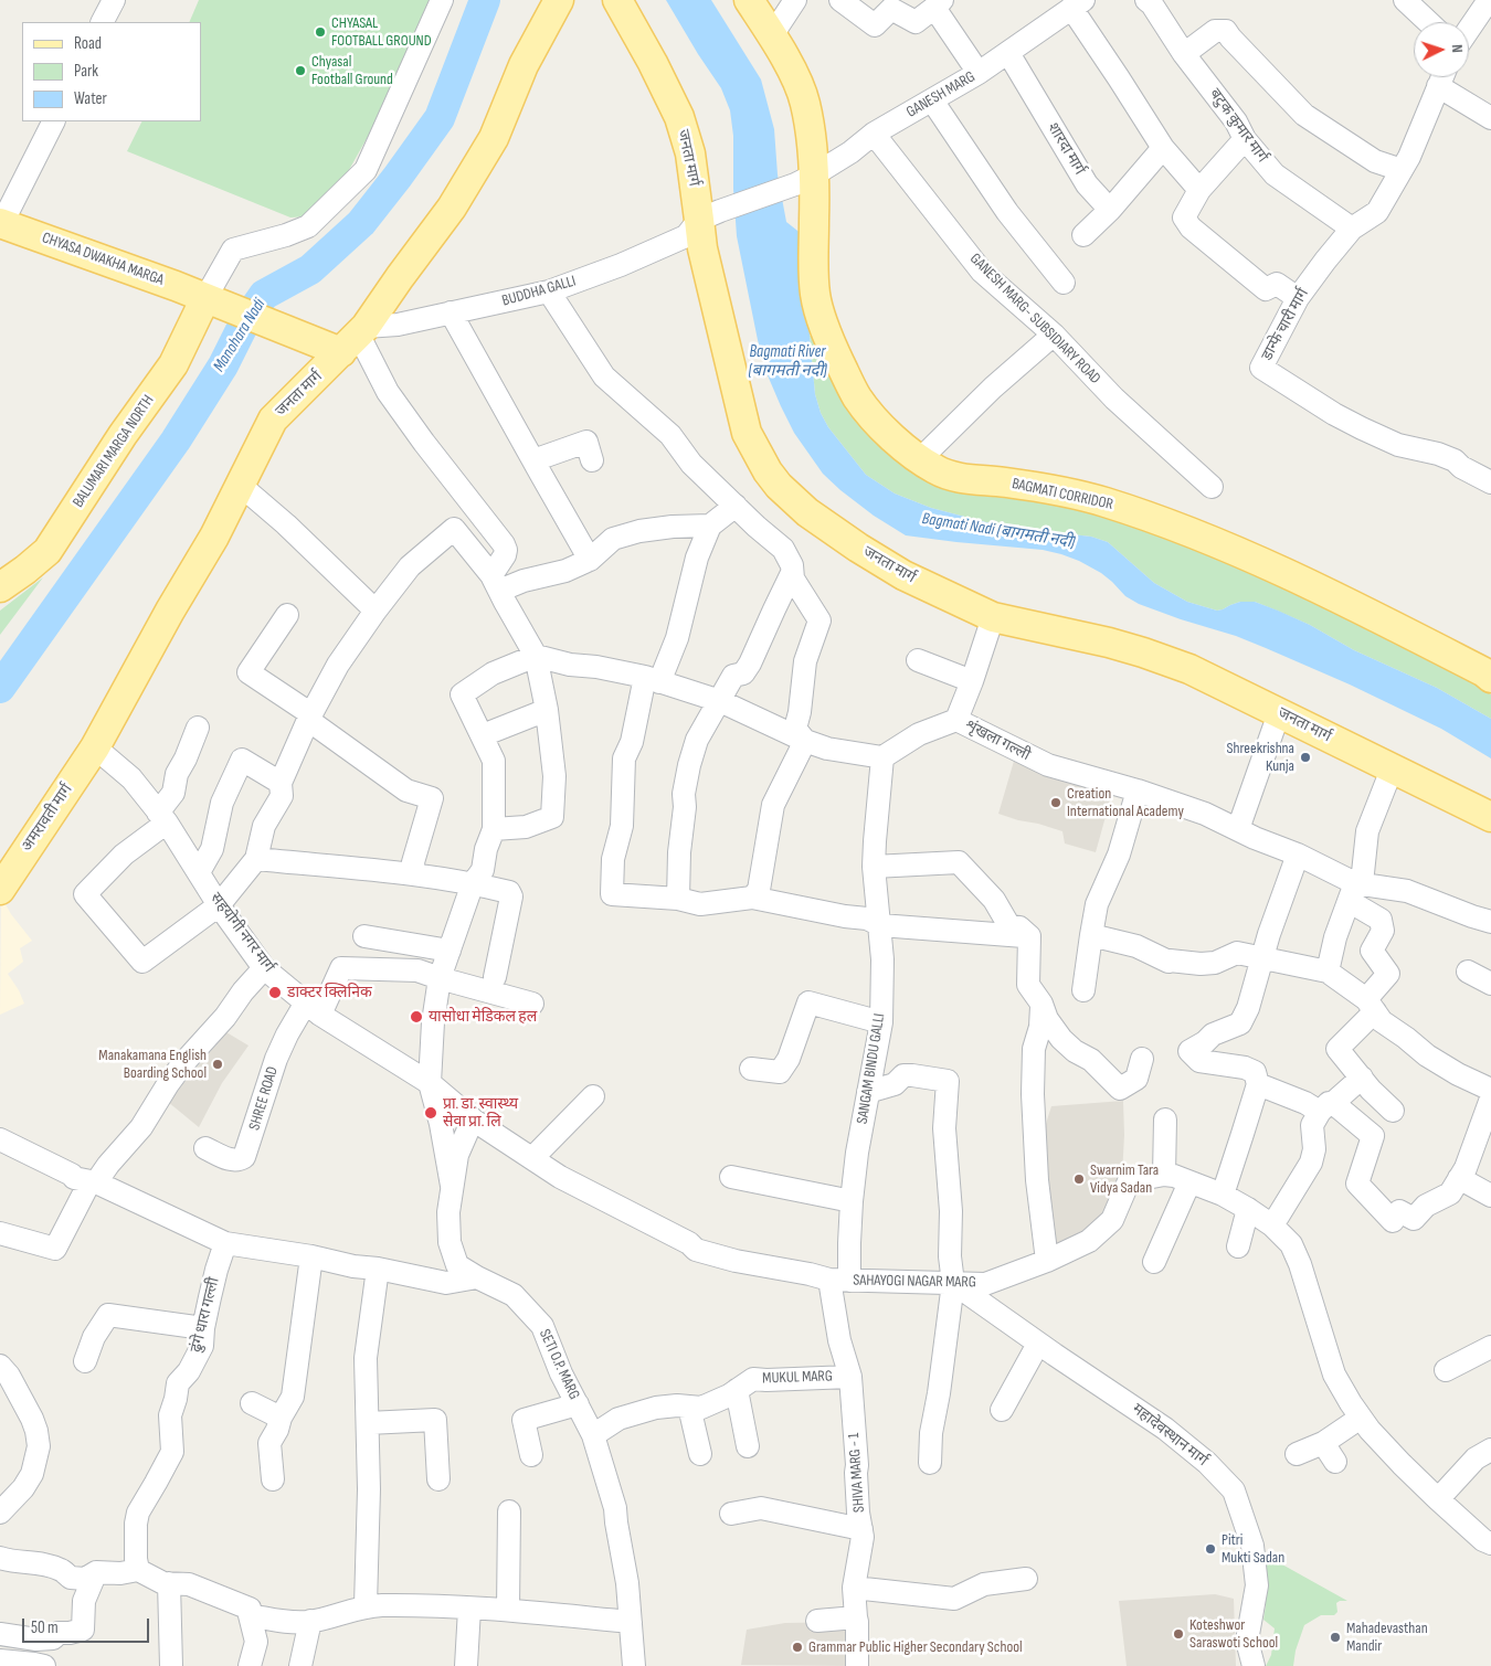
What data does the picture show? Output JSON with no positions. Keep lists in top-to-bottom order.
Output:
{
  "streets": {
    "main road": [
      "जनता मार्ग",
      "CHYASA DWAKHA MARGA",
      "BALUMARI MARGA NORTH",
      "BAGMATI CORRIDOR",
      "अमरावती मार्ग"
    ],
    "street": [
      "GANESH MARG",
      "बटुक कुमार मार्ग",
      "शारदा मार्ग",
      "BUDDHA GALLI",
      "GANESH MARG- SUBSIDIARY ROAD",
      "डान्फे चारी मार्ग",
      "शृंखला गल्ली",
      "सहयोगी नगर मार्ग",
      "SANGAM BINDU GALLI",
      "SHREE ROAD",
      "SAHAYOGI NAGAR MARG",
      "ढुंगे धारा गल्ली",
      "SETI O.P. MARG",
      "MUKUL MARG",
      "महादेवस्थान मार्ग",
      "SHIVA MARG - 1"
    ]
  },
  "crossings": [
    ["GANESH MARG", "शारदा मार्ग"],
    ["GANESH MARG", "जनता मार्ग"],
    ["GANESH MARG", "BUDDHA GALLI"],
    ["GANESH MARG", "GANESH MARG- SUBSIDIARY ROAD"],
    ["GANESH MARG", "BAGMATI CORRIDOR"],
    ["बटुक कुमार मार्ग", "डान्फे चारी मार्ग"],
    ["जनता मार्ग", "CHYASA DWAKHA MARGA"],
    ["जनता मार्ग", "BUDDHA GALLI"],
    ["जनता मार्ग", "अमरावती मार्ग"],
    ["जनता मार्ग", "सहयोगी नगर मार्ग"],
    ["CHYASA DWAKHA MARGA", "BUDDHA GALLI"],
    ["CHYASA DWAKHA MARGA", "BALUMARI MARGA NORTH"],
    ["शृंखला गल्ली", "SANGAM BINDU GALLI"],
    ["अमरावती मार्ग", "सहयोगी नगर मार्ग"],
    ["सहयोगी नगर मार्ग", "SHREE ROAD"],
    ["सहयोगी नगर मार्ग", "SAHAYOGI NAGAR MARG"],
    ["SANGAM BINDU GALLI", "SAHAYOGI NAGAR MARG"],
    ["SANGAM BINDU GALLI", "SHIVA MARG - 1"],
    ["SAHAYOGI NAGAR MARG", "महादेवस्थान मार्ग"],
    ["SAHAYOGI NAGAR MARG", "SHIVA MARG - 1"],
    ["SETI O.P. MARG", "MUKUL MARG"],
    ["MUKUL MARG", "SHIVA MARG - 1"]
  ],
  "water": ["Manohara Nadi", "Bagmati River (बागमती नदी)", "Bagmati Nadi (बागमती नदी)"],
  "places": [
    "CHYASAL FOOTBALL GROUND",
    "Chyasal Football Ground",
    "Shreekrishna Kunja",
    "Creation International Academy",
    "डाक्टर क्लिनिक",
    "यासोधा मेडिकल हल",
    "Manakamana English Boarding School",
    "प्रा. डा. स्वास्थ्य सेवा प्रा. लि",
    "Swarnim Tara Vidya Sadan",
    "Pitri Mukti Sadan",
    "Koteshwor Saraswoti School",
    "Mahadevasthan Mandir",
    "Grammar Public Higher Secondary School"
  ],
  "legend": ["Road", "Park", "Water"],
  "scale_bar": "50 m",
  "north": "right"
}
